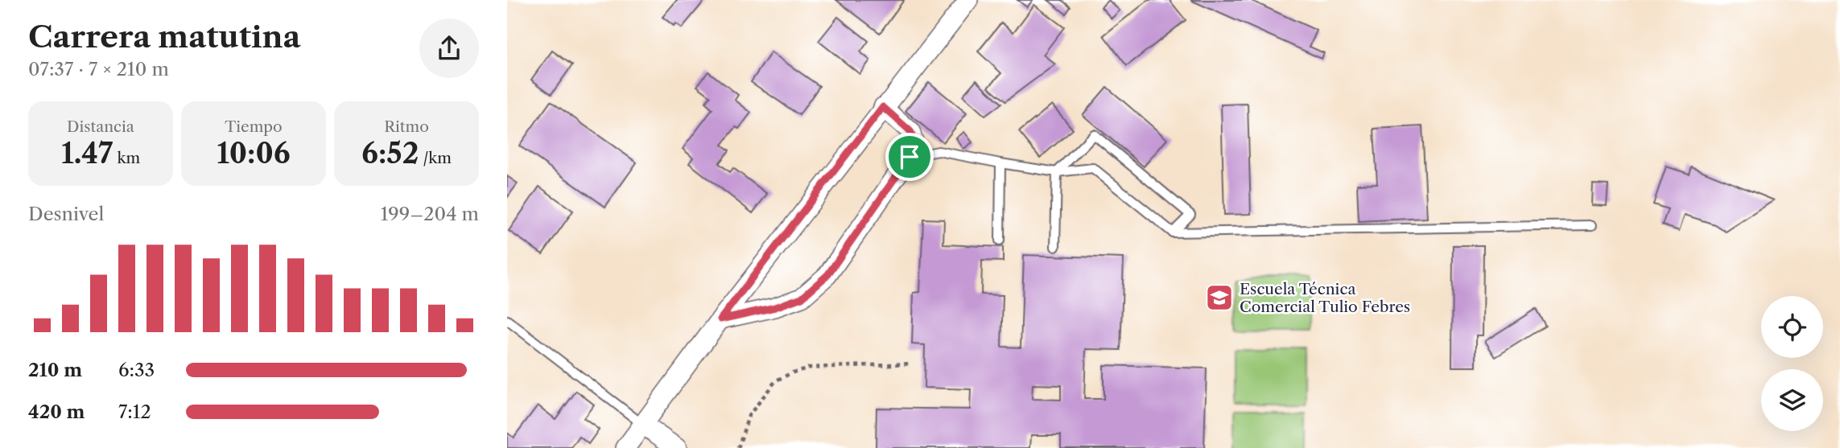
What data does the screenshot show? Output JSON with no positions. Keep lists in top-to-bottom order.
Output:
{
  "places": {
    "school or university": ["Escuela Técnica Comercial Tulio Febres"]
  },
  "page": {
    "heading": ["Carrera matutina", "07:37 · 7 × 210 m"],
    "stats": [
      ["Distancia", "1.47 km"],
      ["Tiempo", "10:06"],
      ["Ritmo", "6:52 /km"]
    ],
    "chart": ["Desnivel", "199–204 m"],
    "list": [
      {
        "name": "210 m",
        "note": "6:33"
      },
      {
        "name": "420 m",
        "note": "7:12"
      }
    ]
  }
}
